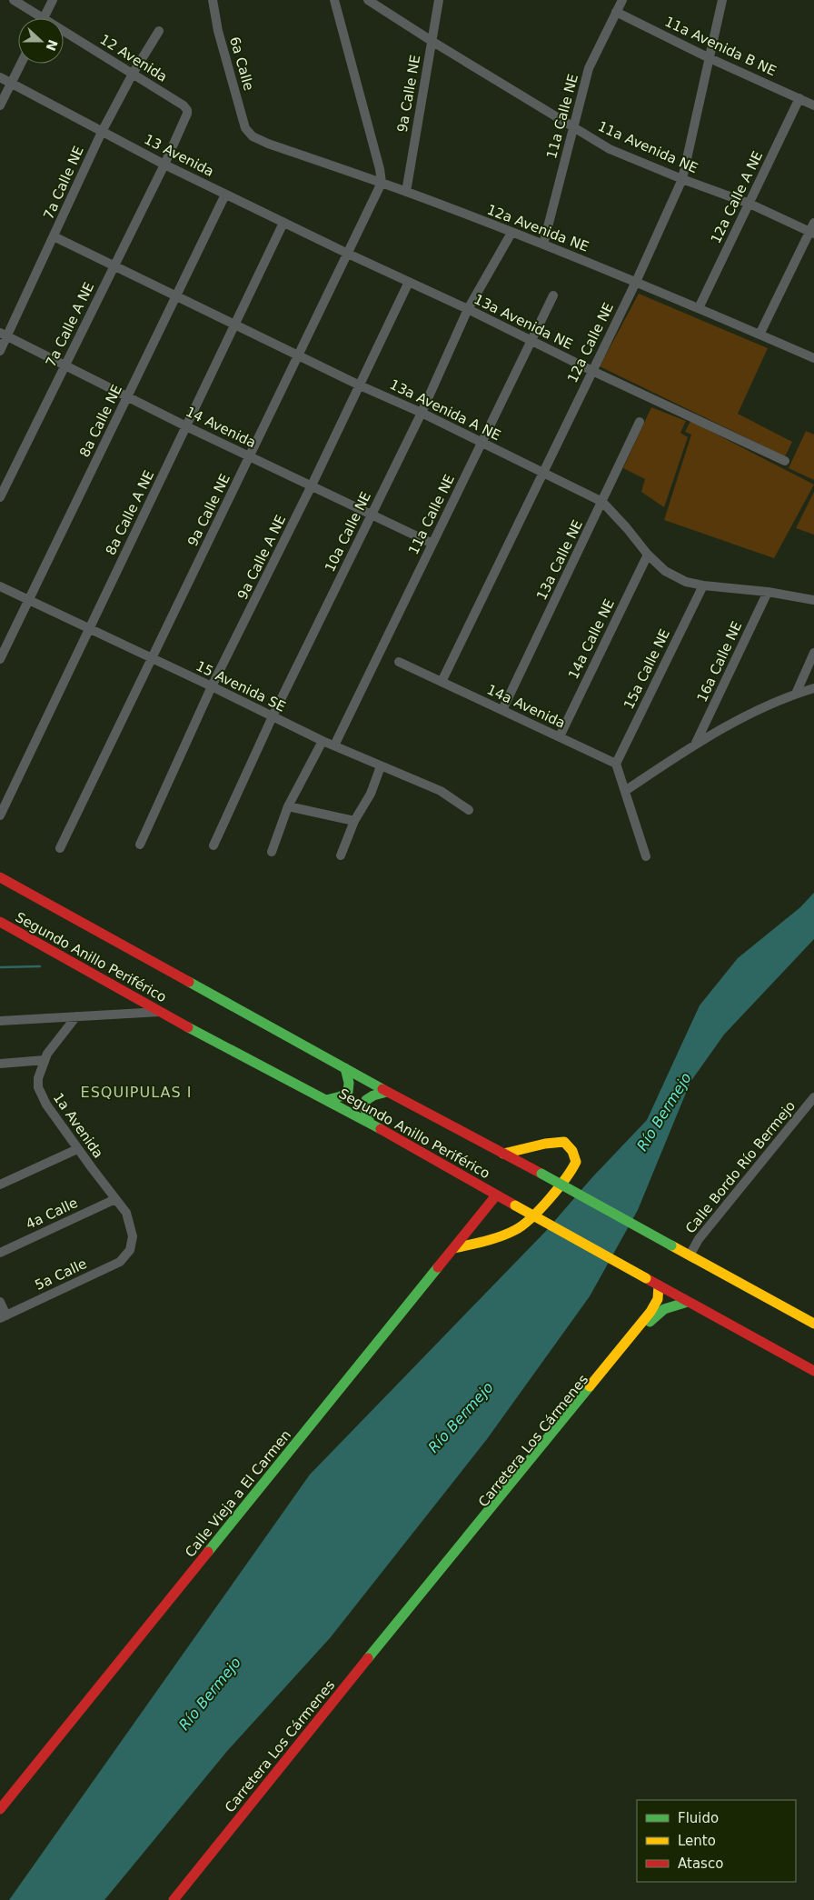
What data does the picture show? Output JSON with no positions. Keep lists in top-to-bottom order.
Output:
{
  "streets": {
    "main road": ["Segundo Anillo Periférico", "Carretera Los Cármenes", "Calle Vieja a El Carmen"],
    "street": [
      "11a Avenida B NE",
      "12 Avenida",
      "6a Calle",
      "9a Calle NE",
      "11a Calle NE",
      "11a Avenida NE",
      "13 Avenida",
      "7a Calle NE",
      "12a Calle A NE",
      "12a Avenida NE",
      "13a Avenida NE",
      "7a Calle A NE",
      "12a Calle NE",
      "13a Avenida A NE",
      "8a Calle NE",
      "14 Avenida",
      "8a Calle A NE",
      "10a Calle NE",
      "9a Calle A NE",
      "13a Calle NE",
      "14a Calle NE",
      "16a Calle NE",
      "15a Calle NE",
      "15 Avenida SE",
      "14a Avenida",
      "1a Avenida",
      "Calle Bordo Río Bermejo",
      "4a Calle",
      "5a Calle"
    ]
  },
  "crossings": [
    ["11a Avenida B NE", "11a Calle NE"],
    ["11a Avenida B NE", "12a Calle A NE"],
    ["11a Avenida B NE", "12a Calle NE"],
    ["12 Avenida", "13 Avenida"],
    ["12 Avenida", "7a Calle NE"],
    ["12 Avenida", "7a Calle A NE"],
    ["6a Calle", "12a Avenida NE"],
    ["9a Calle NE", "11a Avenida NE"],
    ["9a Calle NE", "13 Avenida"],
    ["9a Calle NE", "12a Avenida NE"],
    ["9a Calle NE", "13a Avenida NE"],
    ["9a Calle NE", "13a Avenida A NE"],
    ["9a Calle NE", "14 Avenida"],
    ["9a Calle NE", "15 Avenida SE"],
    ["11a Calle NE", "11a Avenida NE"],
    ["11a Calle NE", "12a Avenida NE"],
    ["11a Calle NE", "13a Avenida NE"],
    ["11a Calle NE", "13a Avenida A NE"],
    ["11a Calle NE", "14 Avenida"],
    ["11a Calle NE", "15 Avenida SE"],
    ["11a Avenida NE", "12a Calle A NE"],
    ["11a Avenida NE", "12a Calle NE"],
    ["13 Avenida", "7a Calle NE"],
    ["13 Avenida", "13a Avenida NE"],
    ["13 Avenida", "7a Calle A NE"],
    ["13 Avenida", "8a Calle NE"],
    ["13 Avenida", "8a Calle A NE"],
    ["7a Calle NE", "13a Avenida A NE"],
    ["7a Calle NE", "14 Avenida"],
    ["12a Calle A NE", "12a Avenida NE"],
    ["12a Avenida NE", "12a Calle NE"],
    ["12a Avenida NE", "10a Calle NE"],
    ["13a Avenida NE", "12a Calle NE"],
    ["13a Avenida NE", "10a Calle NE"],
    ["13a Avenida NE", "9a Calle A NE"],
    ["7a Calle A NE", "13a Avenida A NE"],
    ["7a Calle A NE", "14 Avenida"],
    ["12a Calle NE", "13a Avenida A NE"],
    ["12a Calle NE", "14a Avenida"],
    ["13a Avenida A NE", "8a Calle NE"],
    ["13a Avenida A NE", "8a Calle A NE"],
    ["13a Avenida A NE", "10a Calle NE"],
    ["13a Avenida A NE", "9a Calle A NE"],
    ["13a Avenida A NE", "13a Calle NE"],
    ["13a Avenida A NE", "14a Calle NE"],
    ["13a Avenida A NE", "16a Calle NE"],
    ["13a Avenida A NE", "15a Calle NE"],
    ["8a Calle NE", "14 Avenida"],
    ["8a Calle NE", "15 Avenida SE"],
    ["14 Avenida", "8a Calle A NE"],
    ["14 Avenida", "10a Calle NE"],
    ["14 Avenida", "9a Calle A NE"],
    ["8a Calle A NE", "15 Avenida SE"],
    ["10a Calle NE", "15 Avenida SE"],
    ["9a Calle A NE", "15 Avenida SE"],
    ["13a Calle NE", "14a Avenida"],
    ["14a Calle NE", "14a Avenida"],
    ["15a Calle NE", "14a Avenida"],
    ["Segundo Anillo Periférico", "Calle Bordo Río Bermejo"],
    ["Segundo Anillo Periférico", "Carretera Los Cármenes"],
    ["Segundo Anillo Periférico", "Calle Vieja a El Carmen"],
    ["1a Avenida", "4a Calle"],
    ["1a Avenida", "5a Calle"]
  ],
  "districts": ["ESQUIPULAS I"],
  "water": ["Río Bermejo"],
  "legend": ["Fluido", "Lento", "Atasco"],
  "north": "right"
}
